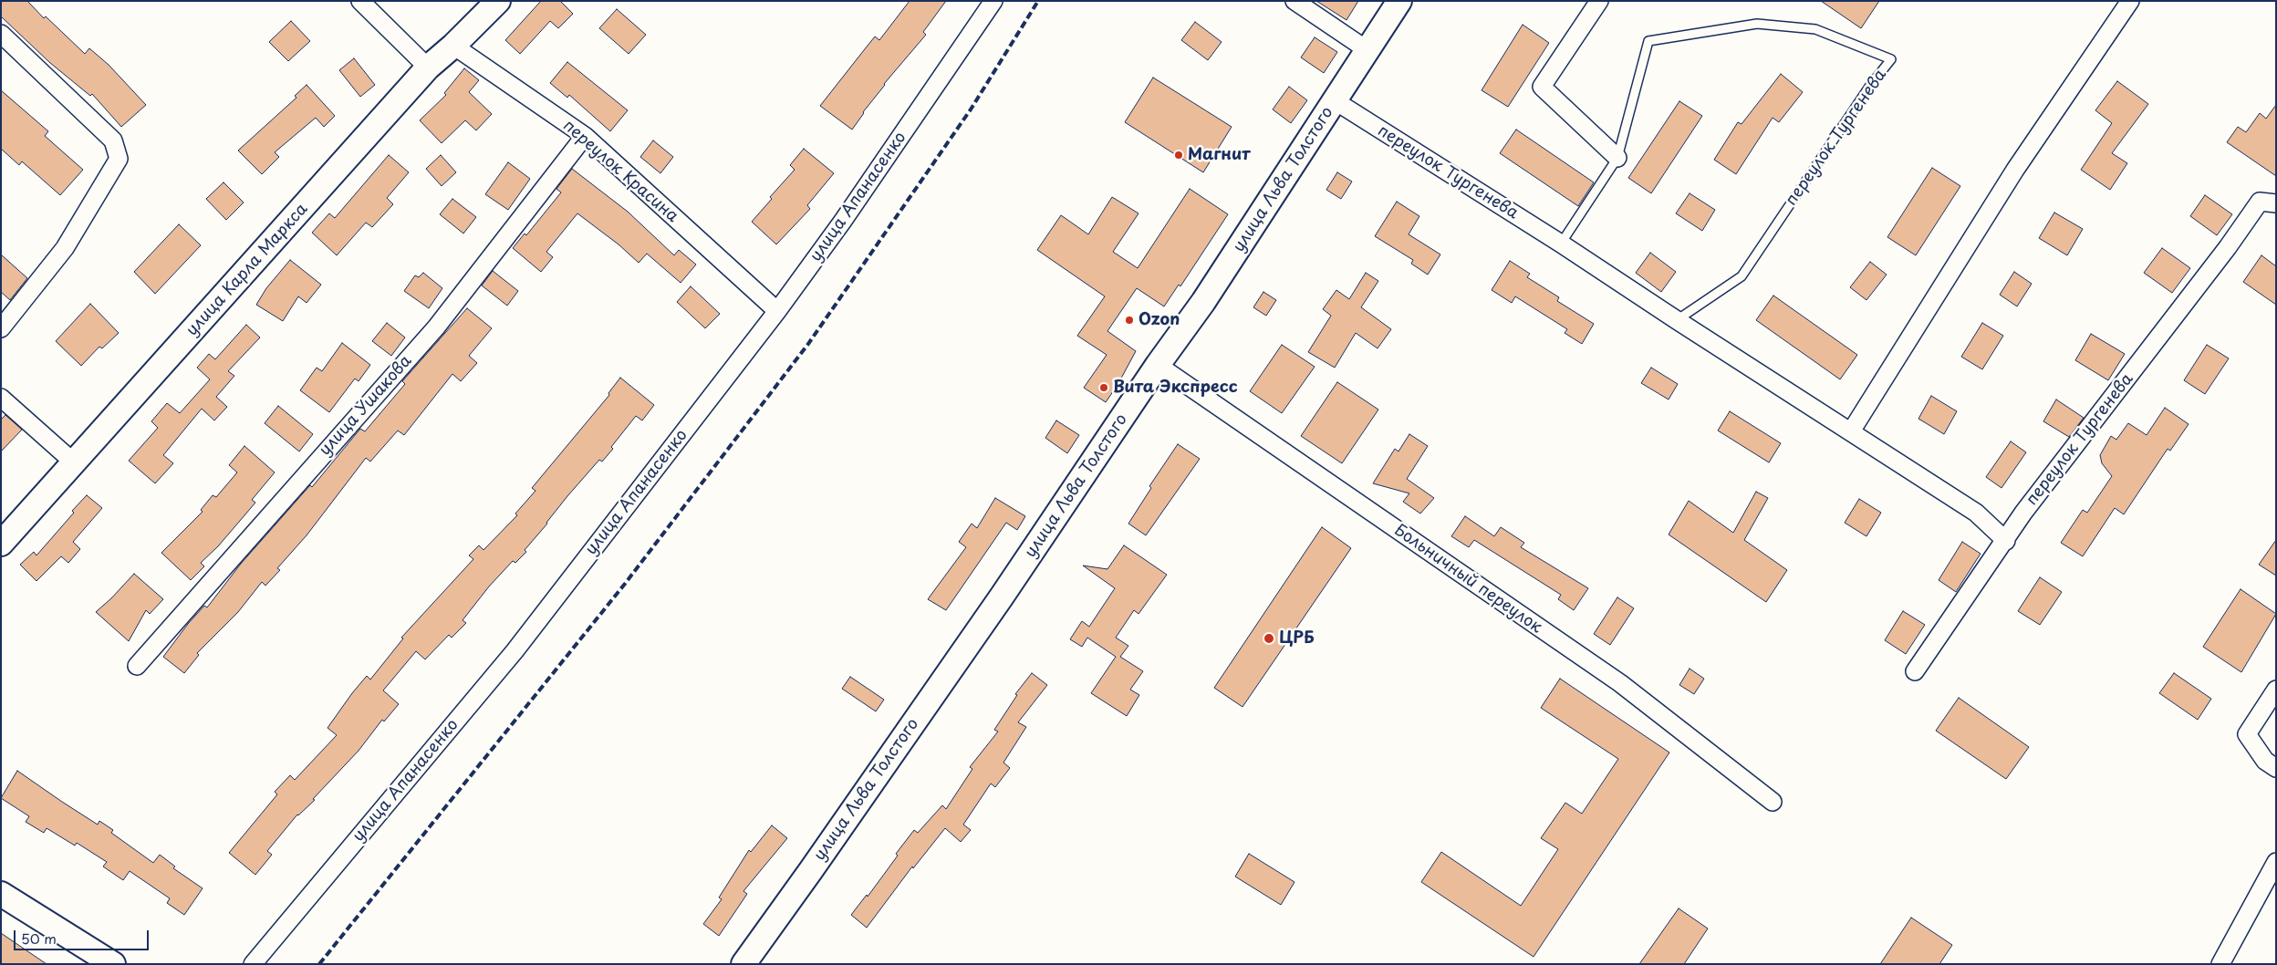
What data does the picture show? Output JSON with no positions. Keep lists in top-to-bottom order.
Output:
{
  "streets": {
    "main road": ["улица Льва Толстого", "улица Карла Маркса"],
    "street": [
      "переулок Тургенева",
      "переулок Красина",
      "улица Апанасенко",
      "улица Ушакова",
      "Больничный переулок"
    ]
  },
  "crossings": [
    ["переулок Тургенева", "улица Льва Толстого"],
    ["переулок Красина", "улица Апанасенко"],
    ["переулок Красина", "улица Карла Маркса"],
    ["переулок Красина", "улица Ушакова"],
    ["улица Льва Толстого", "Больничный переулок"]
  ],
  "places": [
    "Магнит",
    "Ozon",
    "Вита Экспресс",
    "ЦРБ"
  ],
  "scale_bar": "50 m"
}
